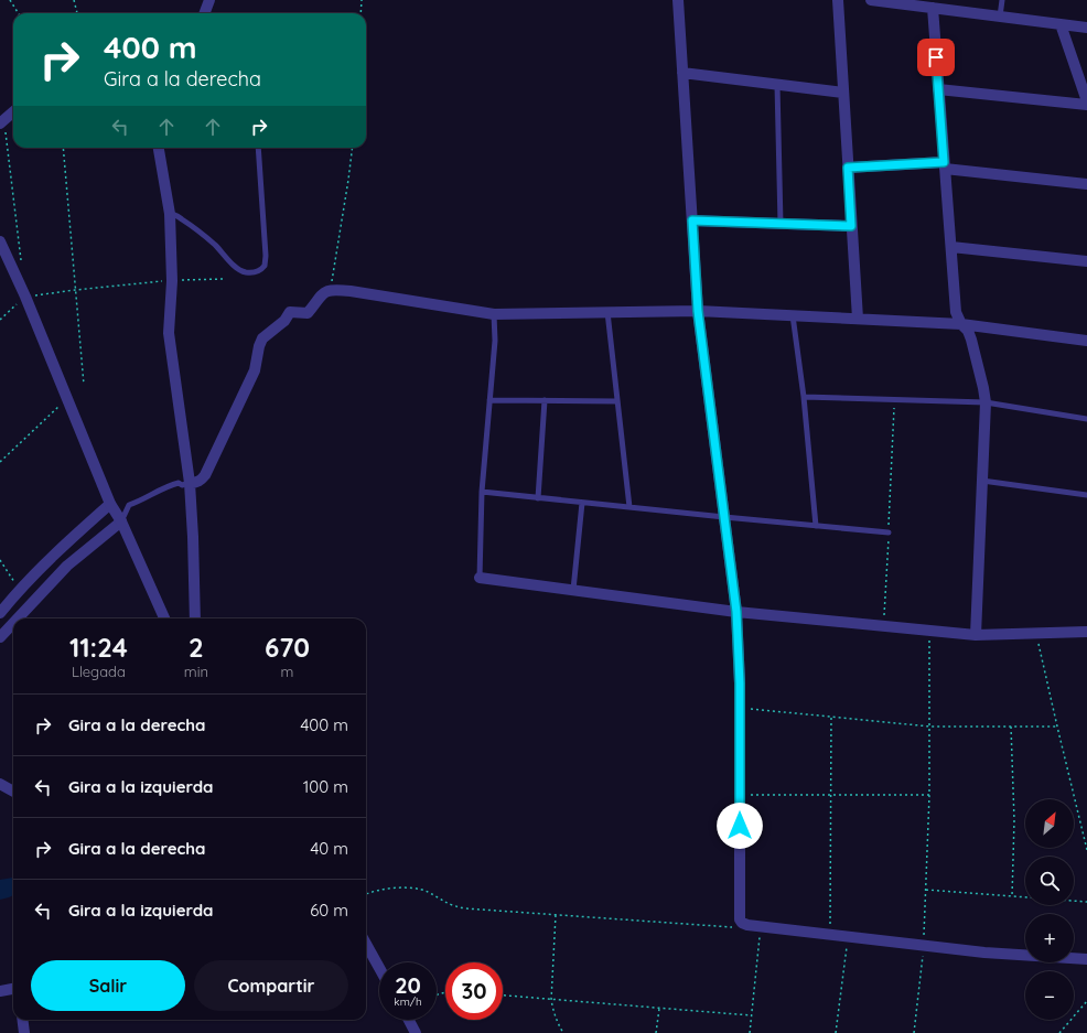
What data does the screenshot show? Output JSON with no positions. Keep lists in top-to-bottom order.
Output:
{
  "north": "top right",
  "page": {
    "turn": ["400 m", "Gira a la derecha"],
    "eta": [
      "11:24",
      "Llegada",
      "2",
      "min",
      "670",
      "m"
    ],
    "list": [
      {
        "name": "Gira a la derecha",
        "value": "400 m"
      },
      {
        "name": "Gira a la izquierda",
        "value": "100 m"
      },
      {
        "name": "Gira a la derecha",
        "value": "40 m"
      },
      {
        "name": "Gira a la izquierda",
        "value": "60 m"
      }
    ],
    "map_buttons": ["+", "−"],
    "buttons": ["Salir", "Compartir"],
    "speed": "20 km/h",
    "limit": "30"
  }
}
